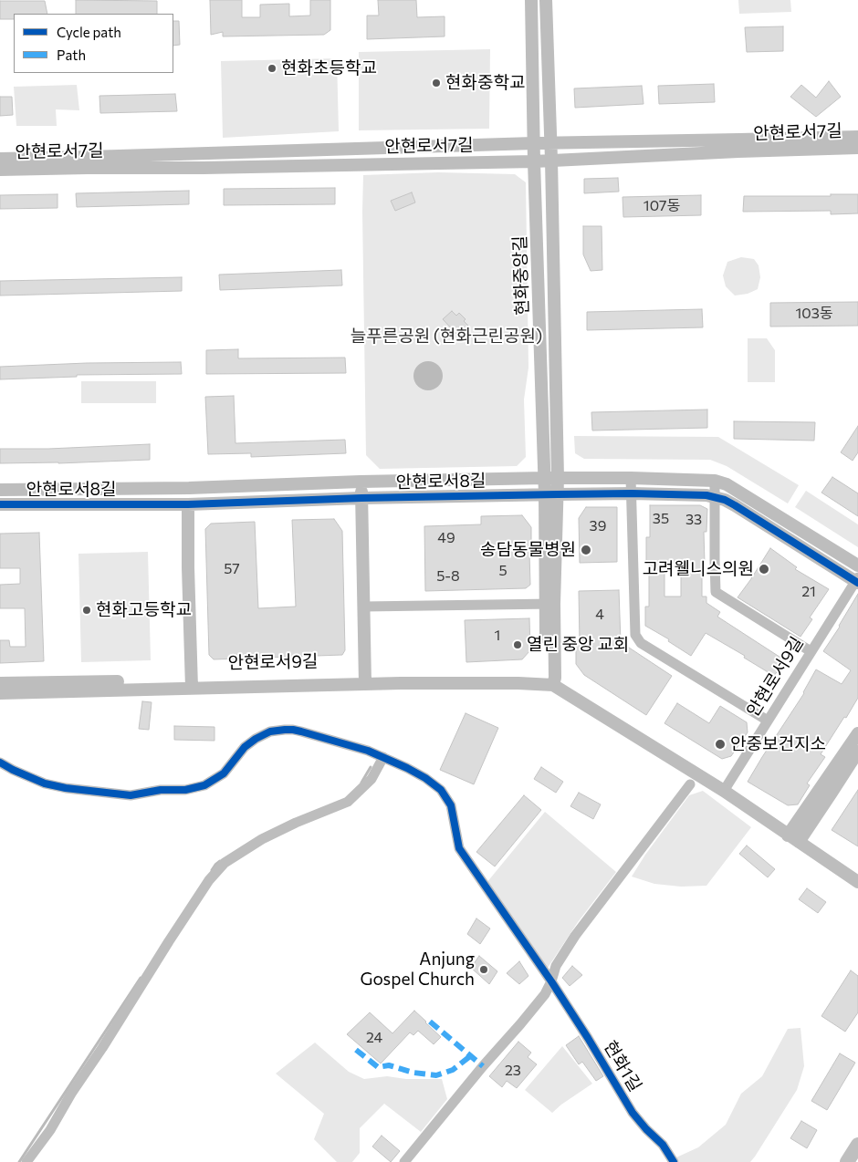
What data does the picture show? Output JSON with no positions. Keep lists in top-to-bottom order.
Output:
{
  "streets": {
    "street": [
      "안현로서7길",
      "현화중앙길",
      "안현로서8길",
      "안현로서9길",
      "현화1길"
    ]
  },
  "crossings": [
    ["안현로서7길", "현화중앙길"],
    ["현화중앙길", "안현로서8길"],
    ["현화중앙길", "안현로서9길"],
    ["안현로서8길", "안현로서9길"]
  ],
  "parks": ["늘푸른공원 (현화근린공원)"],
  "places": [
    "현화초등학교",
    "현화중학교",
    "송담동물병원",
    "고려웰니스의원",
    "현화고등학교",
    "열린 중앙 교회",
    "안중보건지소",
    "Anjung Gospel Church"
  ],
  "house_numbers": [
    "107동",
    "103동",
    "35",
    "33",
    "39",
    "49",
    "57",
    "5",
    "5-8",
    "21",
    "4",
    "1",
    "24",
    "23"
  ],
  "legend": ["Cycle path", "Path"]
}
